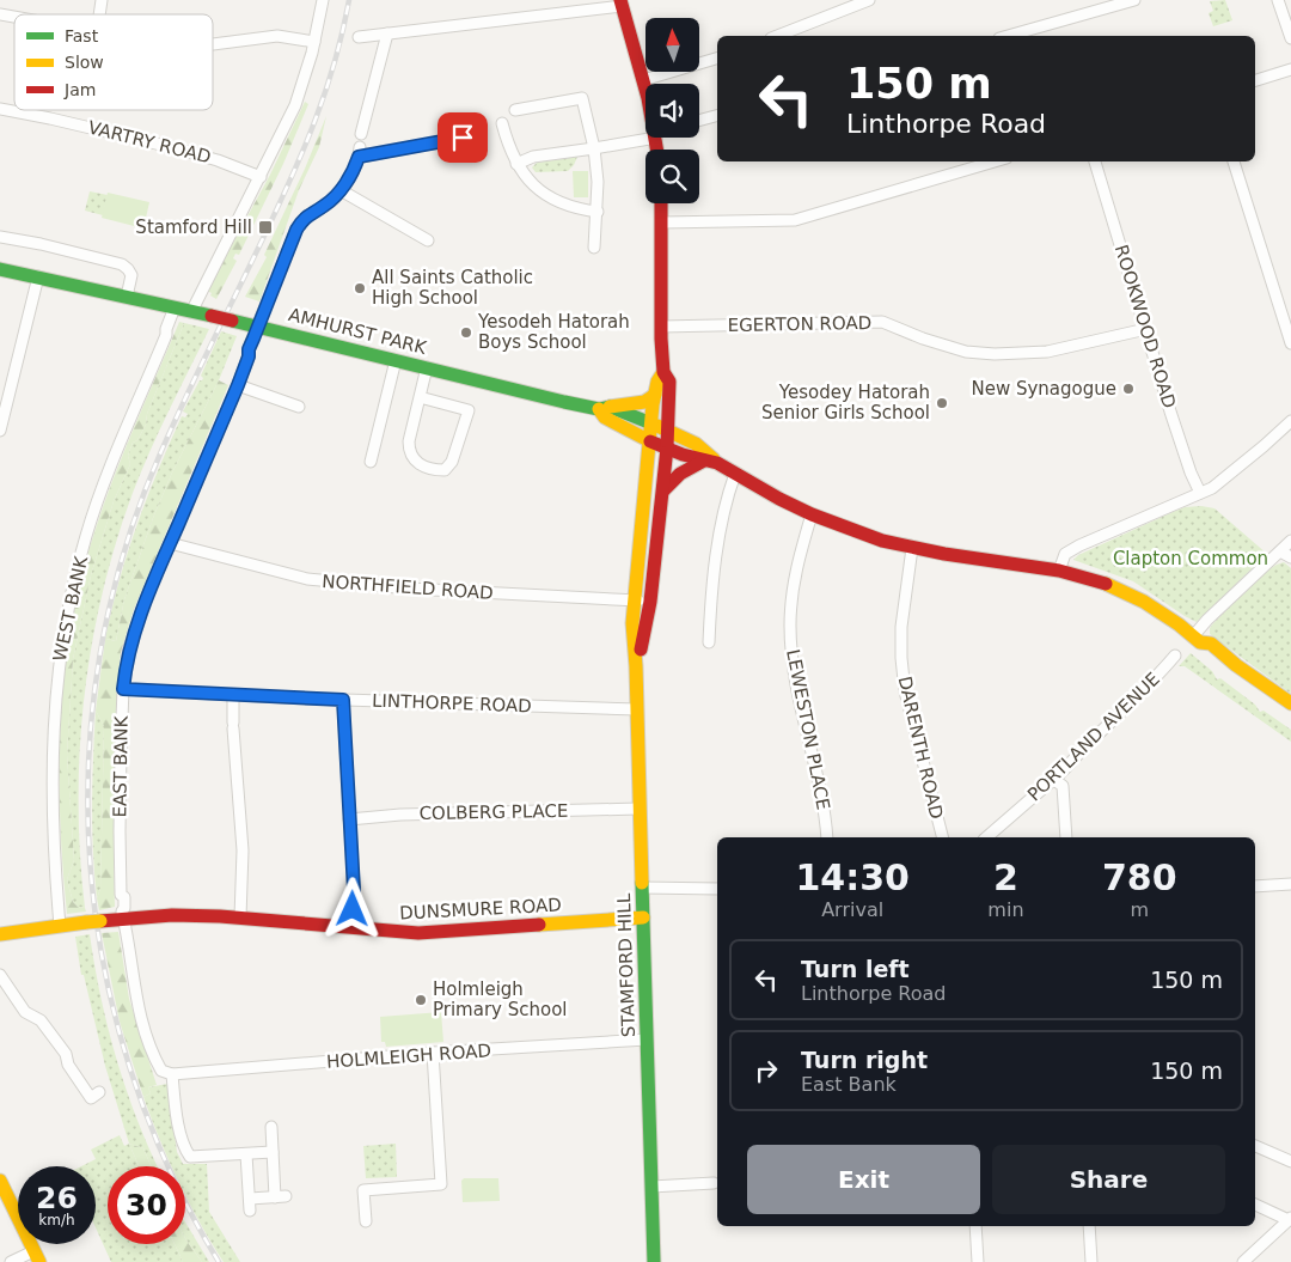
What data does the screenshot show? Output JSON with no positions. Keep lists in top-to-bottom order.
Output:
{
  "streets": {
    "main road": ["AMHURST PARK", "DUNSMURE ROAD", "STAMFORD HILL"],
    "street": [
      "VARTRY ROAD",
      "EGERTON ROAD",
      "ROOKWOOD ROAD",
      "NORTHFIELD ROAD",
      "WEST BANK",
      "LINTHORPE ROAD",
      "LEWESTON PLACE",
      "PORTLAND AVENUE",
      "DARENTH ROAD",
      "EAST BANK",
      "COLBERG PLACE",
      "HOLMLEIGH ROAD"
    ]
  },
  "crossings": [
    ["EGERTON ROAD", "ROOKWOOD ROAD"],
    ["EGERTON ROAD", "STAMFORD HILL"],
    ["AMHURST PARK", "WEST BANK"],
    ["AMHURST PARK", "EAST BANK"],
    ["AMHURST PARK", "STAMFORD HILL"],
    ["NORTHFIELD ROAD", "EAST BANK"],
    ["NORTHFIELD ROAD", "STAMFORD HILL"],
    ["WEST BANK", "DUNSMURE ROAD"],
    ["LINTHORPE ROAD", "EAST BANK"],
    ["LINTHORPE ROAD", "STAMFORD HILL"],
    ["EAST BANK", "DUNSMURE ROAD"],
    ["EAST BANK", "HOLMLEIGH ROAD"],
    ["COLBERG PLACE", "STAMFORD HILL"],
    ["DUNSMURE ROAD", "STAMFORD HILL"],
    ["STAMFORD HILL", "HOLMLEIGH ROAD"]
  ],
  "parks": ["Clapton Common"],
  "places": {
    "transit": ["Stamford Hill"],
    "other": [
      "All Saints Catholic High School",
      "Yesodeh Hatorah Boys School",
      "New Synagogue",
      "Yesodey Hatorah Senior Girls School",
      "Holmleigh Primary School"
    ]
  },
  "legend": ["Fast", "Slow", "Jam"],
  "north": "top",
  "page": {
    "turn": ["150 m", "Linthorpe Road"],
    "eta": [
      "14:30",
      "Arrival",
      "2",
      "min",
      "780",
      "m"
    ],
    "list": [
      {
        "name": "Turn left",
        "note": "Linthorpe Road",
        "value": "150 m"
      },
      {
        "name": "Turn right",
        "note": "East Bank",
        "value": "150 m"
      }
    ],
    "buttons": ["Exit", "Share"],
    "speed": "26 km/h",
    "limit": "30"
  }
}
